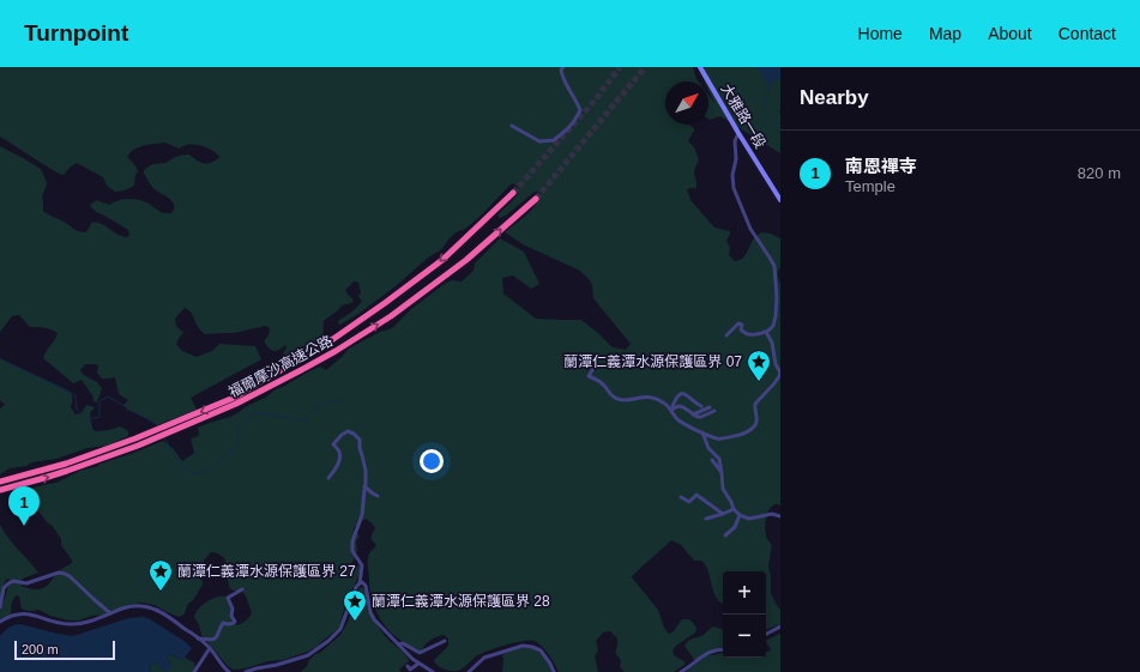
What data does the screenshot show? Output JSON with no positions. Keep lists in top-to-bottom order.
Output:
{
  "streets": {
    "highway": ["福爾摩沙高速公路"],
    "main road": ["大雅路一段"]
  },
  "places": {
    "place": ["蘭潭仁義潭水源保護區界 07", "蘭潭仁義潭水源保護區界 27", "蘭潭仁義潭水源保護區界 28"]
  },
  "scale_bar": "200 m",
  "north": "top right",
  "page": {
    "header": "Turnpoint",
    "nav": [
      "Home",
      "Map",
      "About",
      "Contact"
    ],
    "heading": "Nearby",
    "list": [
      {
        "mark": "1",
        "name": "南恩禪寺",
        "note": "Temple",
        "value": "820 m"
      }
    ],
    "pins": "1",
    "map_buttons": ["+", "−"],
    "scale": "200 m"
  }
}
